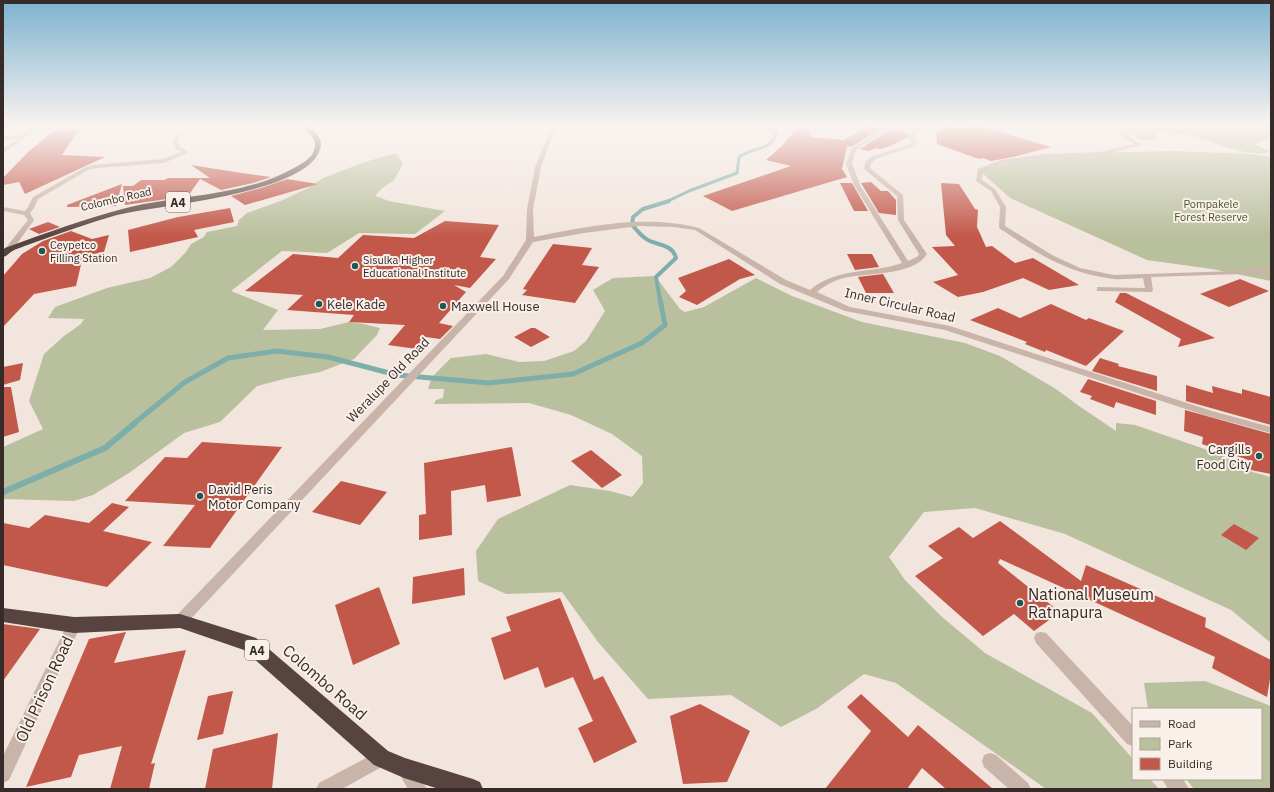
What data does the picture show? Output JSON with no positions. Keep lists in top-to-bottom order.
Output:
{
  "streets": {
    "highway": ["Colombo Road", "A4"],
    "street": ["Inner Circular Road", "Weralupe Old Road", "Old Prison Road"]
  },
  "crossings": [
    ["Colombo Road", "Weralupe Old Road"],
    ["Colombo Road", "Old Prison Road"],
    ["Inner Circular Road", "Weralupe Old Road"]
  ],
  "parks": ["Pompakele Forest Reserve"],
  "places": [
    "Ceypetco Filling Station",
    "Sisulka Higher Educational Institute",
    "Kele Kade",
    "Maxwell House",
    "Cargills Food City",
    "David Peris Motor Company",
    "National Museum Ratnapura"
  ],
  "legend": ["Road", "Park", "Building"]
}
